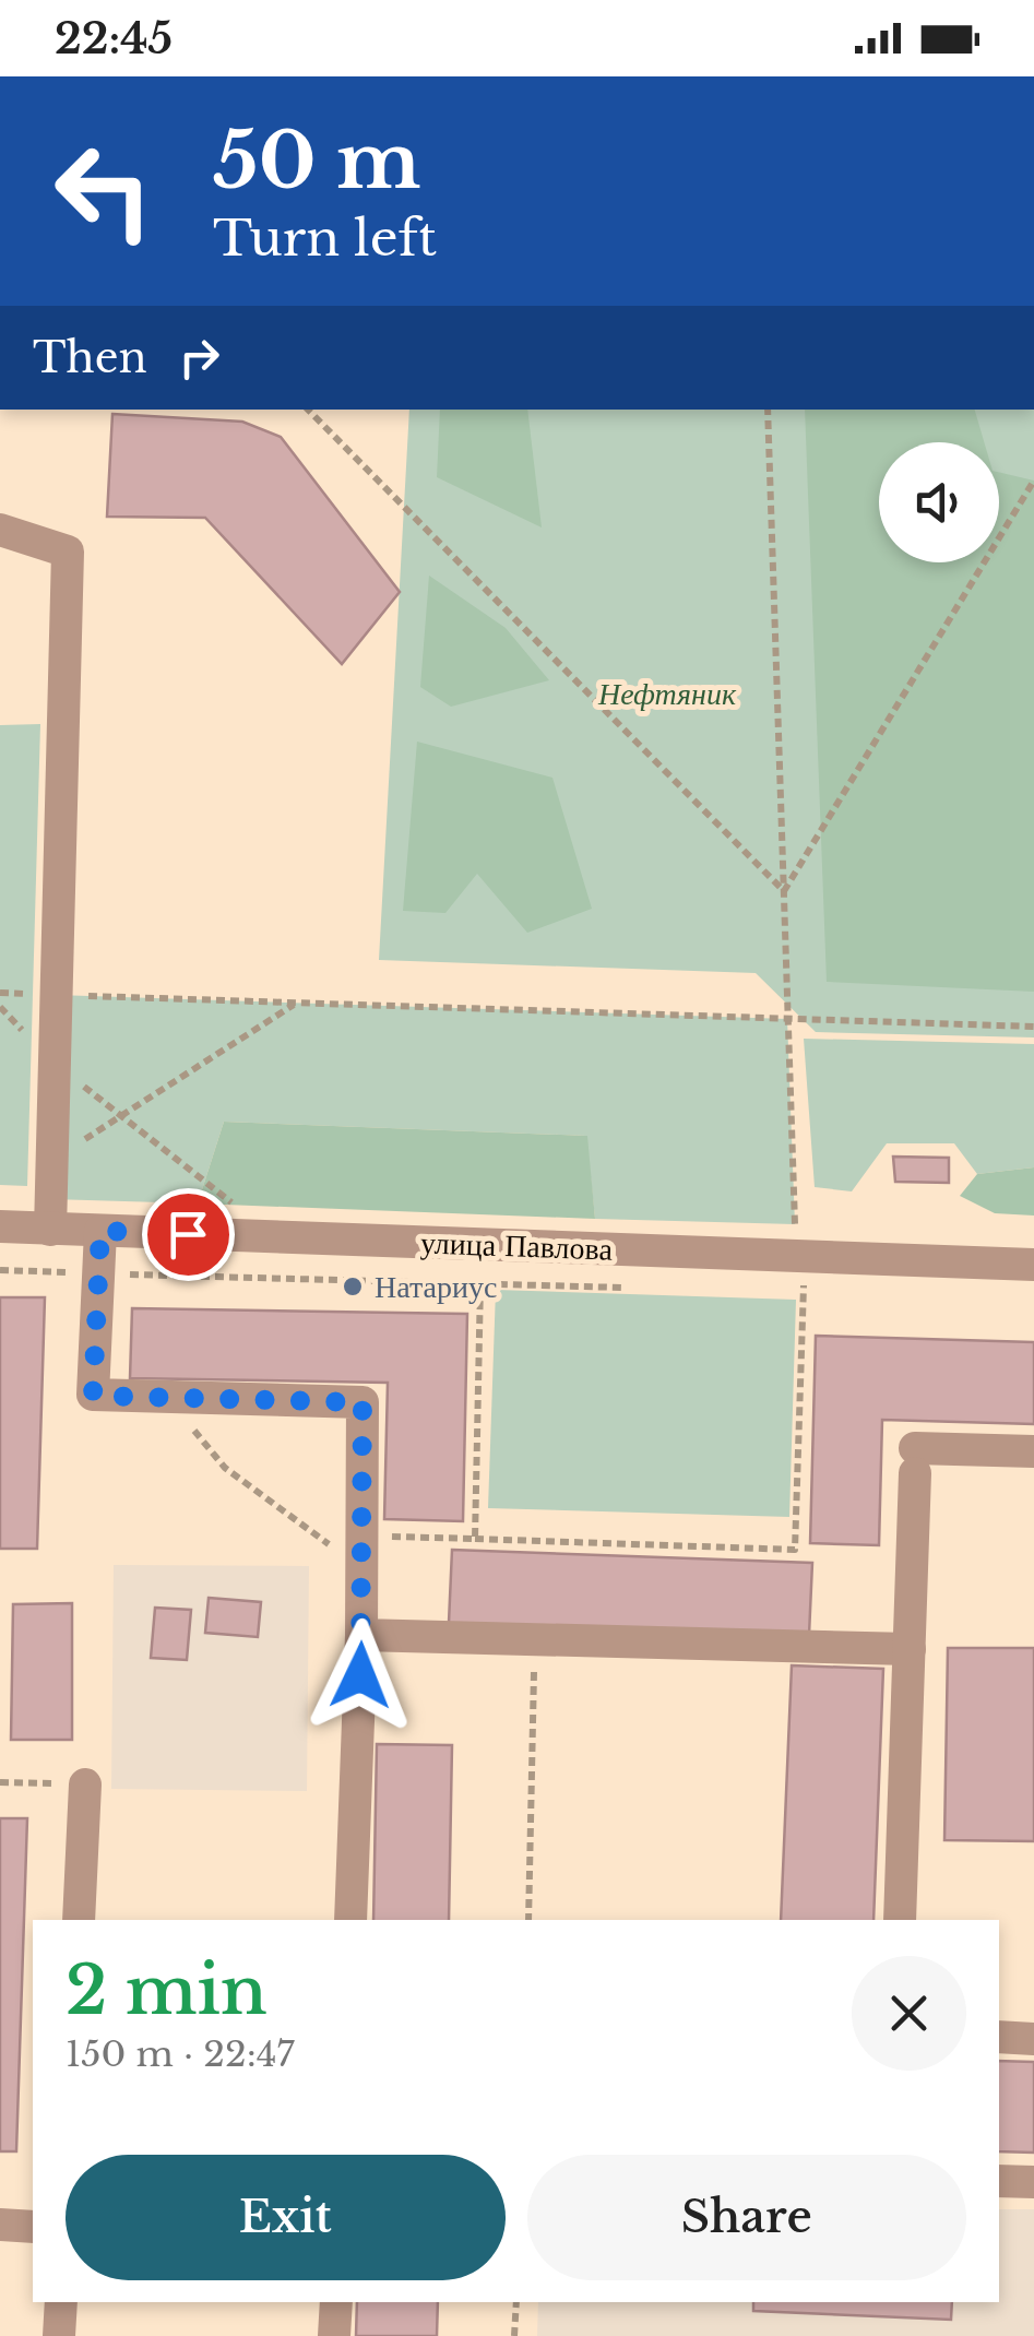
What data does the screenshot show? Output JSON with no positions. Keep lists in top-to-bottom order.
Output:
{
  "streets": {
    "street": ["улица Павлова"]
  },
  "parks": ["Нефтяник"],
  "places": ["Натариус"],
  "page": {
    "status": "22:45",
    "turn": ["50 m", "Turn left"],
    "then": "Then",
    "heading": ["2 min", "150 m · 22:47"],
    "buttons": ["Exit", "Share"]
  }
}
